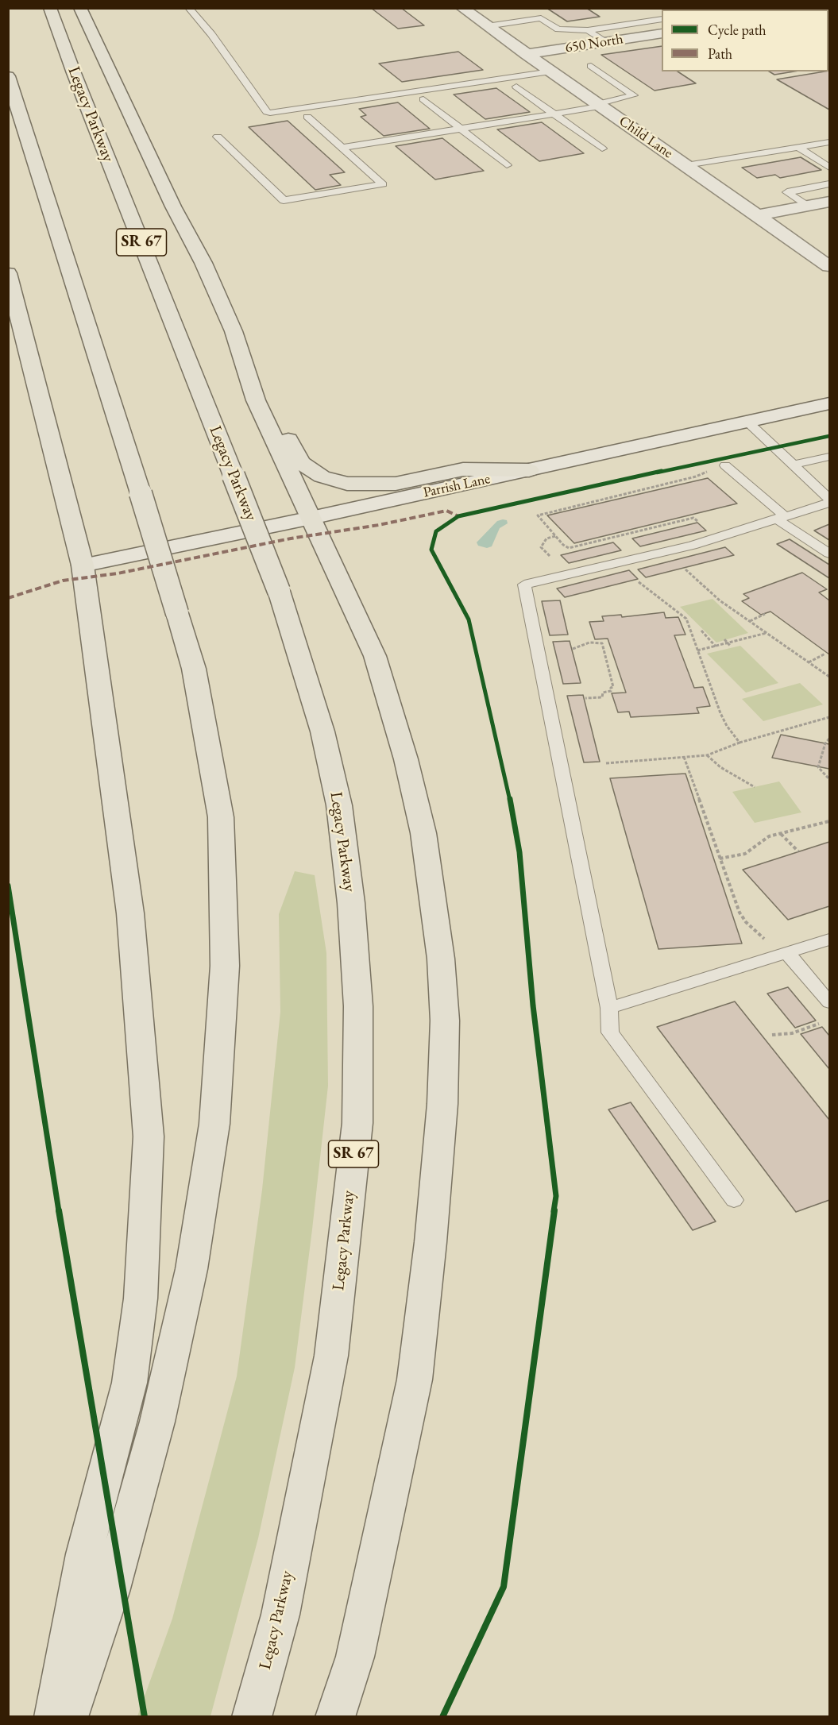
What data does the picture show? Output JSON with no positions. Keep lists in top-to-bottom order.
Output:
{
  "streets": {
    "highway": ["Legacy Parkway", "SR 67"],
    "street": ["650 North", "Child Lane", "Parrish Lane"]
  },
  "crossings": [
    ["650 North", "Child Lane"]
  ],
  "legend": ["Cycle path", "Path"]
}
